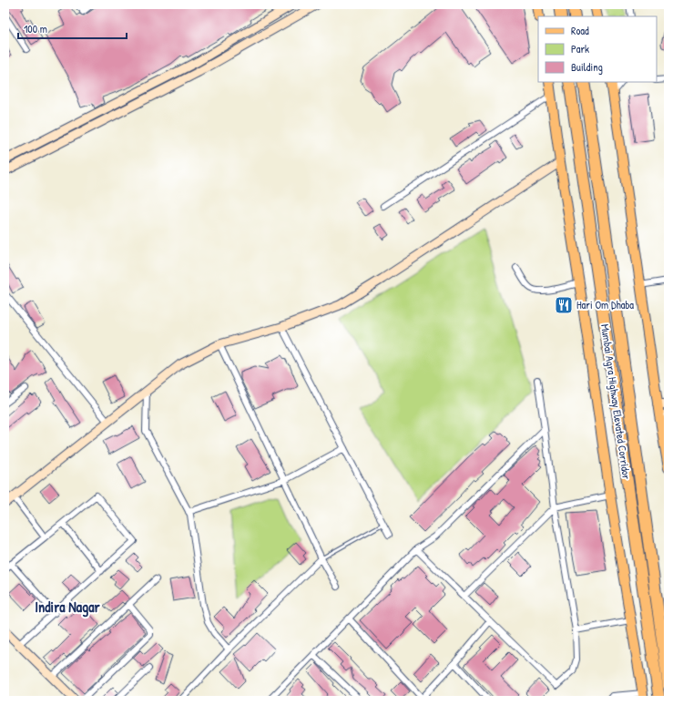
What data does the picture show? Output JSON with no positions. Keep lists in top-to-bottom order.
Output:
{
  "streets": {
    "highway": ["Mumbai Agra Highway Elevated Corridor"]
  },
  "districts": ["Indira Nagar"],
  "places": {
    "restaurant": ["Hari Om Dhaba"]
  },
  "legend": ["Road", "Park", "Building"],
  "scale_bar": "100 m"
}
